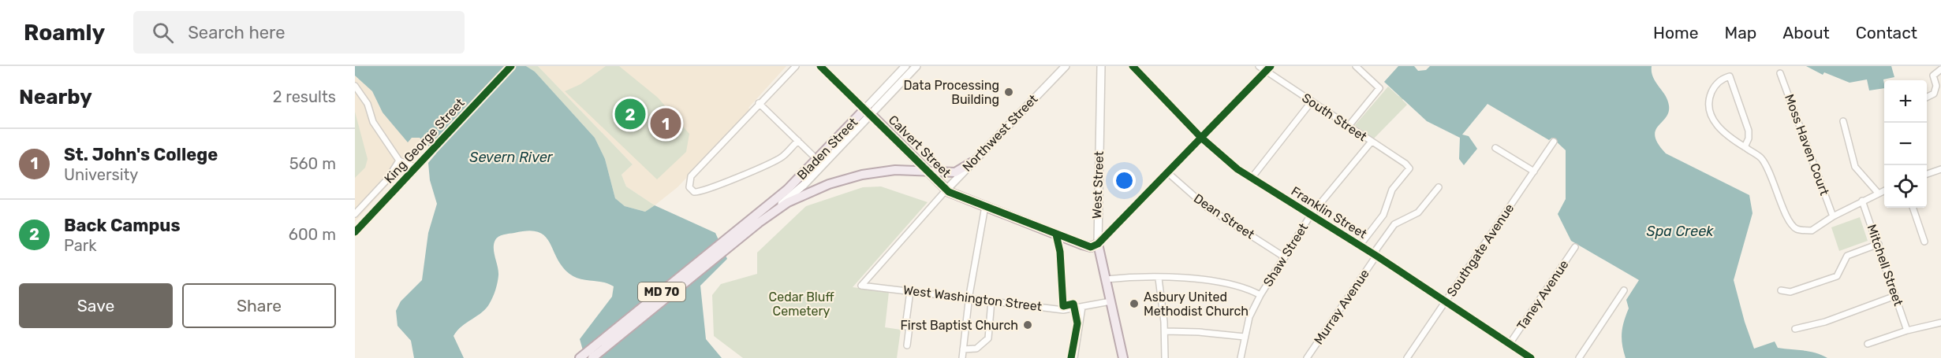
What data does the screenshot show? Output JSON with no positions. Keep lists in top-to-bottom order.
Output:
{
  "streets": {
    "main road": [
      "Northwest Street",
      "King George Street",
      "Calvert Street",
      "Bladen Street",
      "West Street",
      "MD 70"
    ],
    "street": [
      "South Street",
      "Moss Haven Court",
      "Franklin Street",
      "Dean Street",
      "Southgate Avenue",
      "Shaw Street",
      "Mitchell Street",
      "Taney Avenue",
      "West Washington Street",
      "Murray Avenue"
    ]
  },
  "crossings": [
    ["South Street", "Franklin Street"],
    ["South Street", "Shaw Street"],
    ["Northwest Street", "Calvert Street"],
    ["Northwest Street", "West Washington Street"],
    ["Calvert Street", "Bladen Street"],
    ["Calvert Street", "West Street"],
    ["Bladen Street", "MD 70"],
    ["West Street", "West Washington Street"],
    ["Franklin Street", "Southgate Avenue"],
    ["Franklin Street", "Shaw Street"],
    ["Franklin Street", "Taney Avenue"],
    ["Franklin Street", "Murray Avenue"],
    ["Dean Street", "Shaw Street"]
  ],
  "water": ["Severn River", "Spa Creek"],
  "parks": ["Cedar Bluff Cemetery"],
  "places": ["Data Processing Building", "Asbury United Methodist Church", "First Baptist Church"],
  "page": {
    "header": "Roamly",
    "search": "Search here",
    "nav": [
      "Home",
      "Map",
      "About",
      "Contact"
    ],
    "heading": ["Nearby", "2 results"],
    "map_buttons": ["+", "−"],
    "pins": ["2", "1"],
    "list": [
      {
        "mark": "1",
        "name": "St. John's College",
        "note": "University",
        "value": "560 m"
      },
      {
        "mark": "2",
        "name": "Back Campus",
        "note": "Park",
        "value": "600 m"
      }
    ],
    "buttons": ["Save", "Share"]
  }
}
